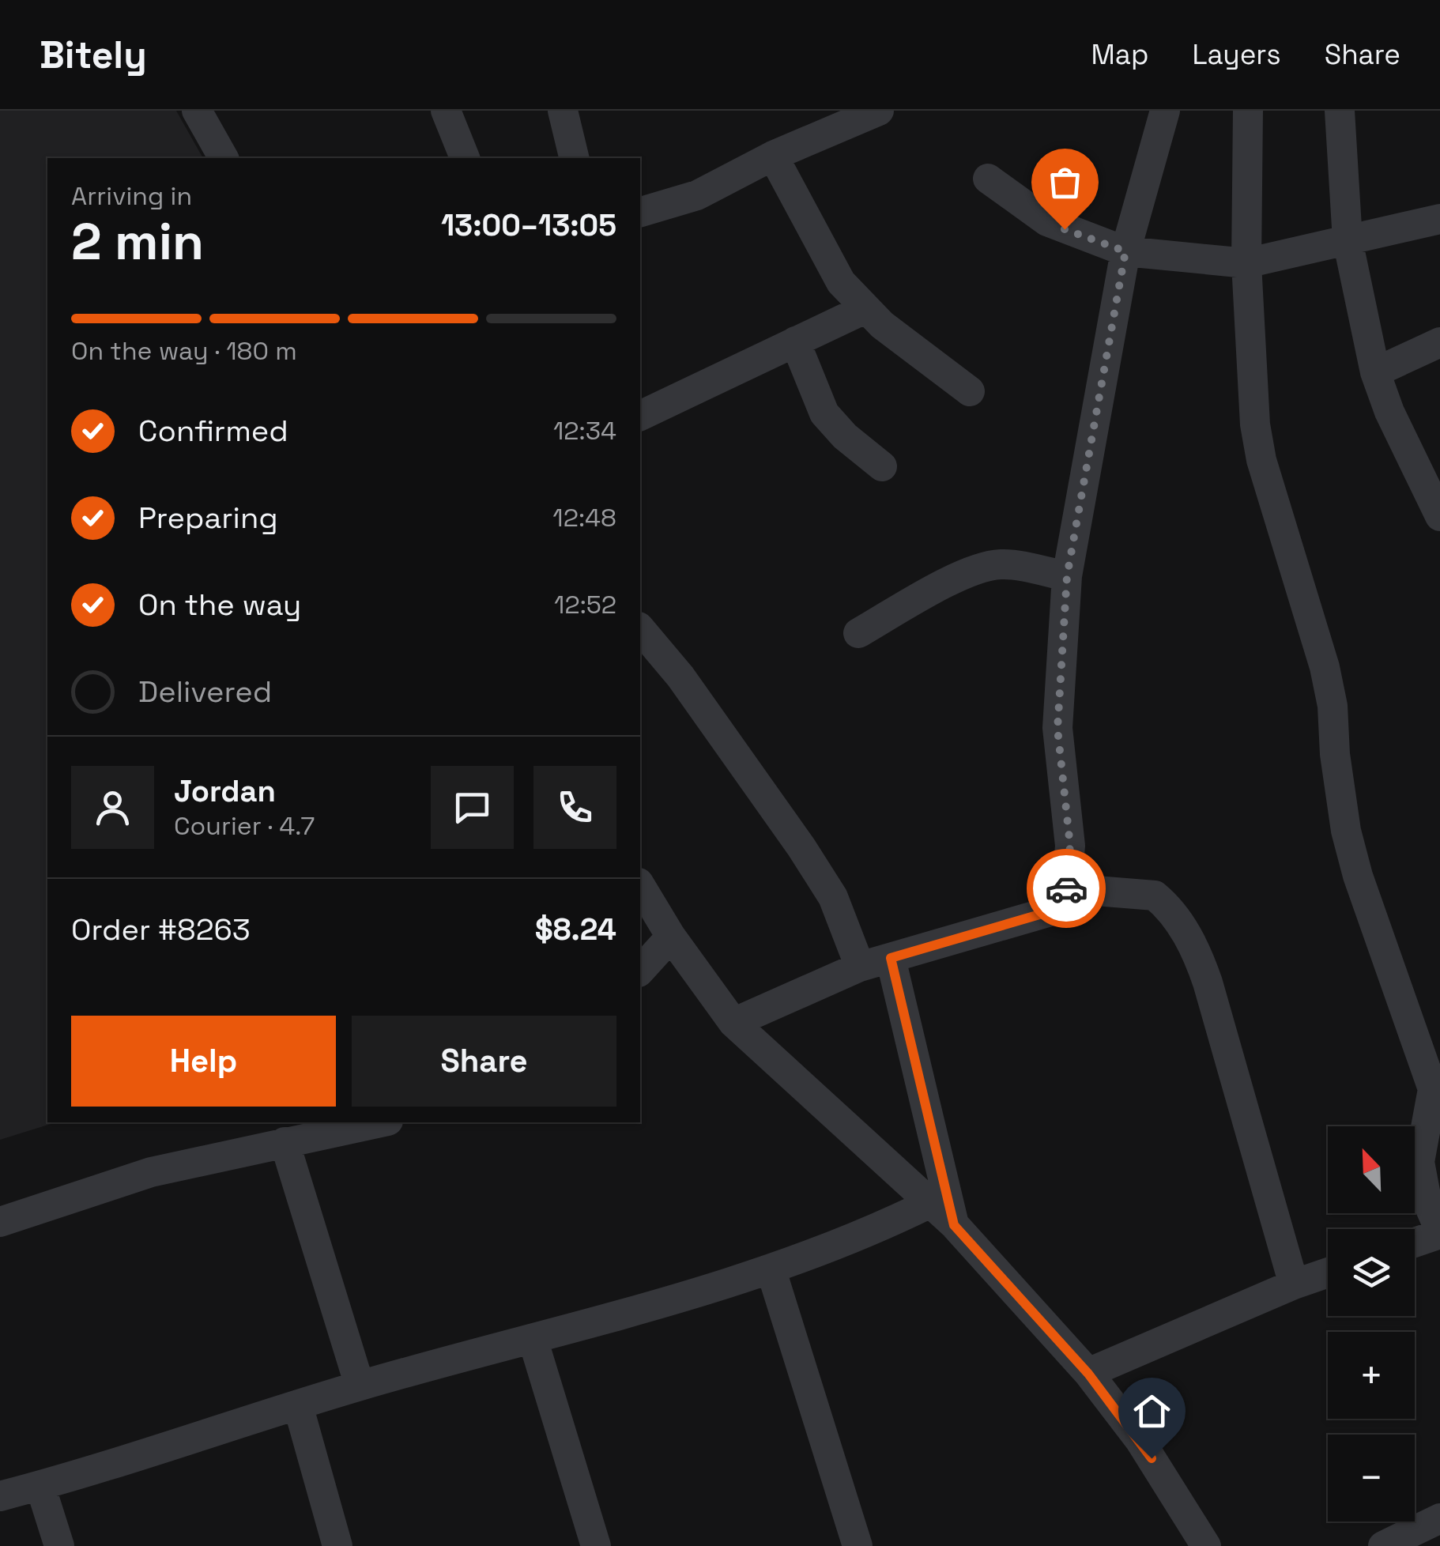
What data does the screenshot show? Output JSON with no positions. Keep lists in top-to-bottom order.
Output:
{
  "north": "top left",
  "page": {
    "header": "Bitely",
    "nav": ["Map", "Layers", "Share"],
    "heading": ["2 min", "Arriving in", "13:00–13:05"],
    "panel": [
      "Jordan",
      "Courier · 4.7",
      "Order #8263",
      "$8.24"
    ],
    "bar": "On the way · 180 m",
    "list": [
      ["Confirmed", "12:34"],
      ["Preparing", "12:48"],
      ["On the way", "12:52"],
      "Delivered"
    ],
    "buttons": ["Help", "Share"],
    "map_buttons": ["+", "−"]
  }
}
